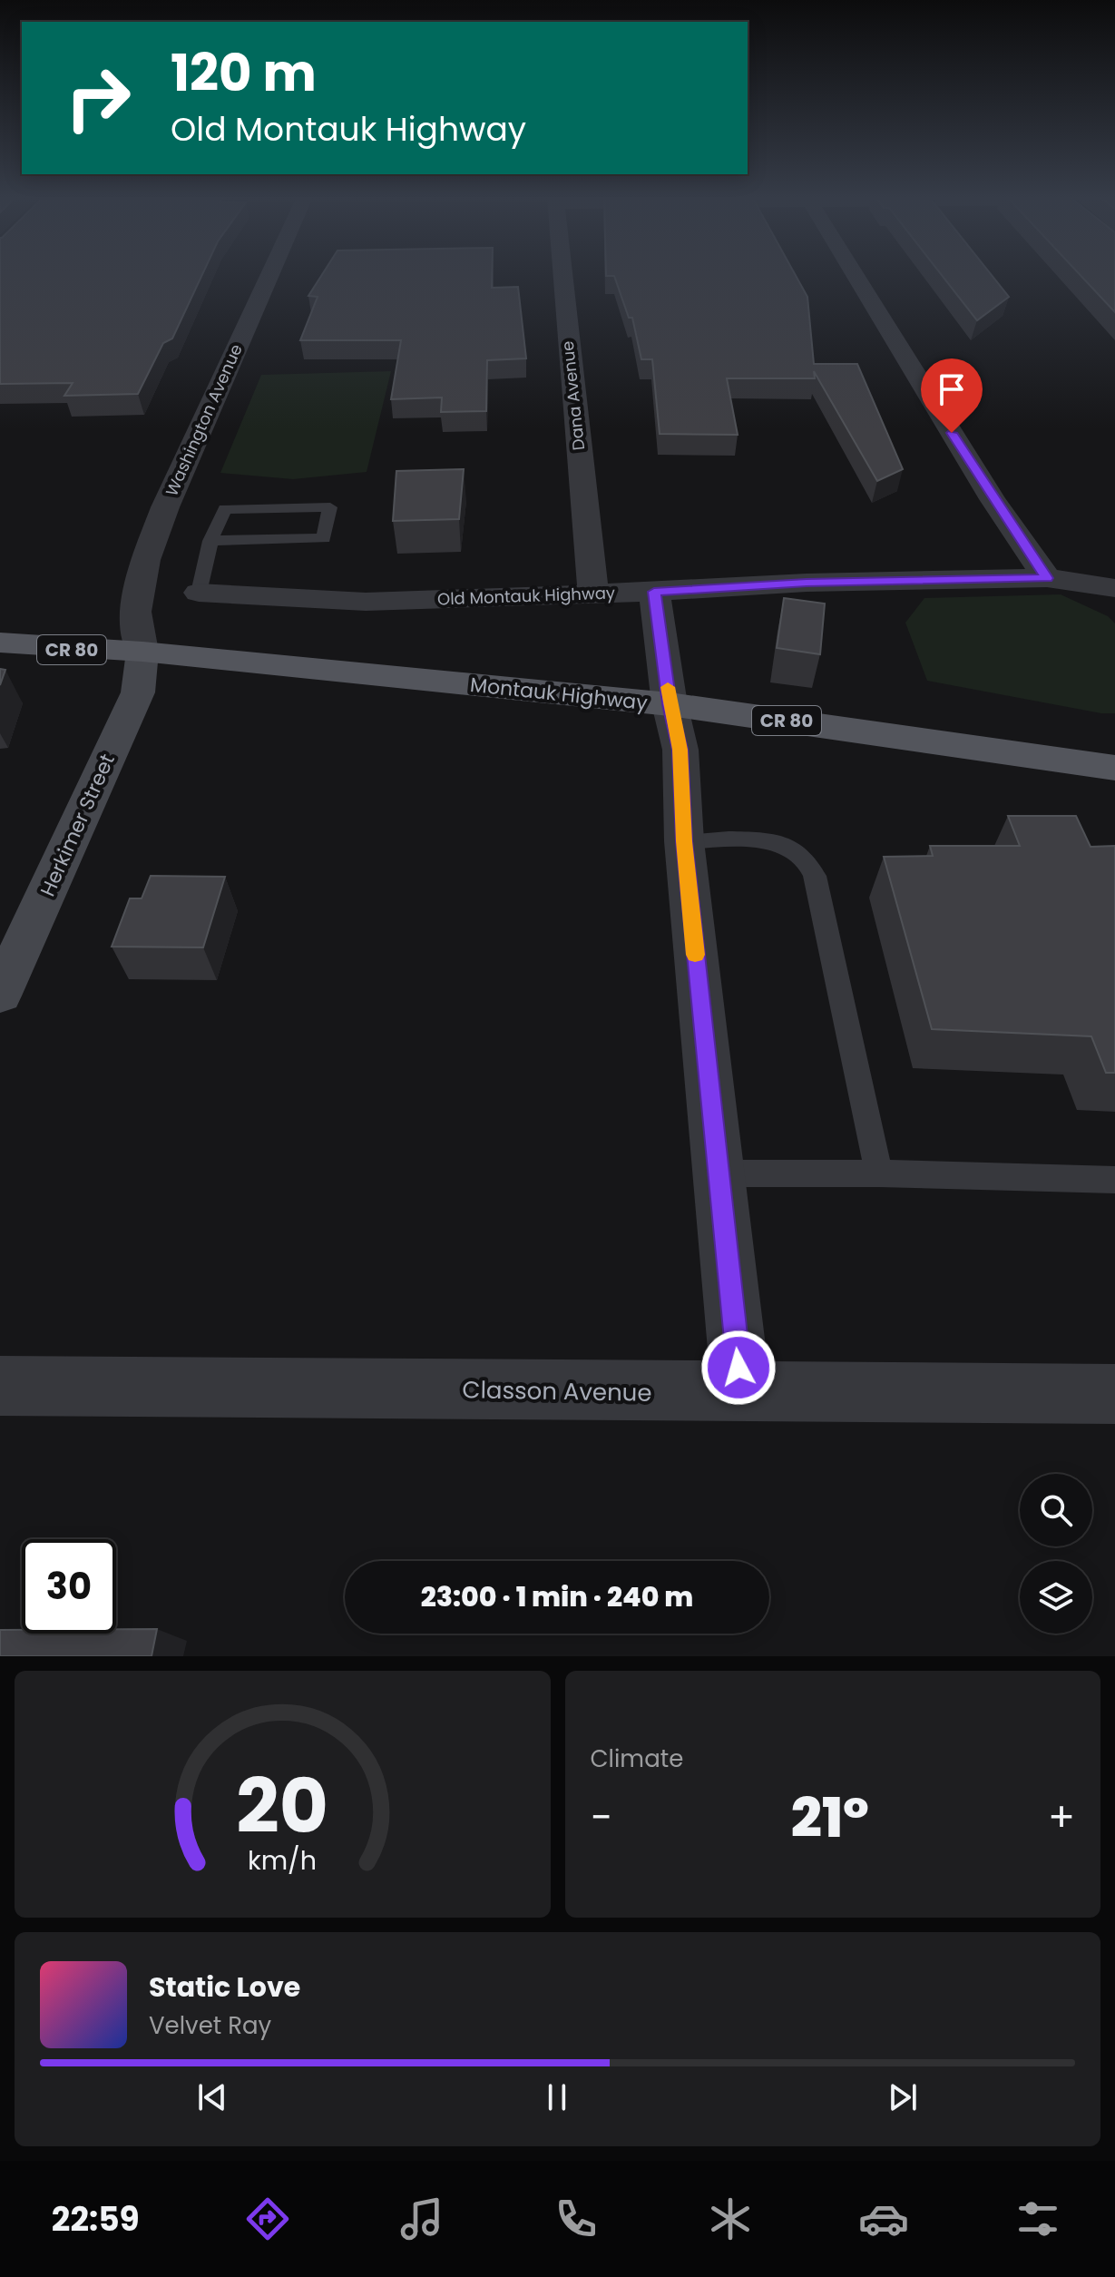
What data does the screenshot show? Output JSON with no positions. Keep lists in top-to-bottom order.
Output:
{
  "streets": {
    "main road": ["CR 80", "Montauk Highway", "Herkimer Street"],
    "street": [
      "Dana Avenue",
      "Washington Avenue",
      "Old Montauk Highway",
      "Classon Avenue"
    ]
  },
  "crossings": [
    ["Dana Avenue", "Old Montauk Highway"],
    ["Washington Avenue", "Montauk Highway"],
    ["Washington Avenue", "Herkimer Street"],
    ["Montauk Highway", "Herkimer Street"]
  ],
  "page": {
    "turn": ["120 m", "Old Montauk Highway"],
    "limit": "30",
    "trip": "23:00 · 1 min · 240 m",
    "tile": "Climate",
    "heat": ["−", "21°", "+"],
    "song": ["Static Love", "Velvet Ray"],
    "tabs": "22:59",
    "gauge": ["20", "km/h"]
  }
}
